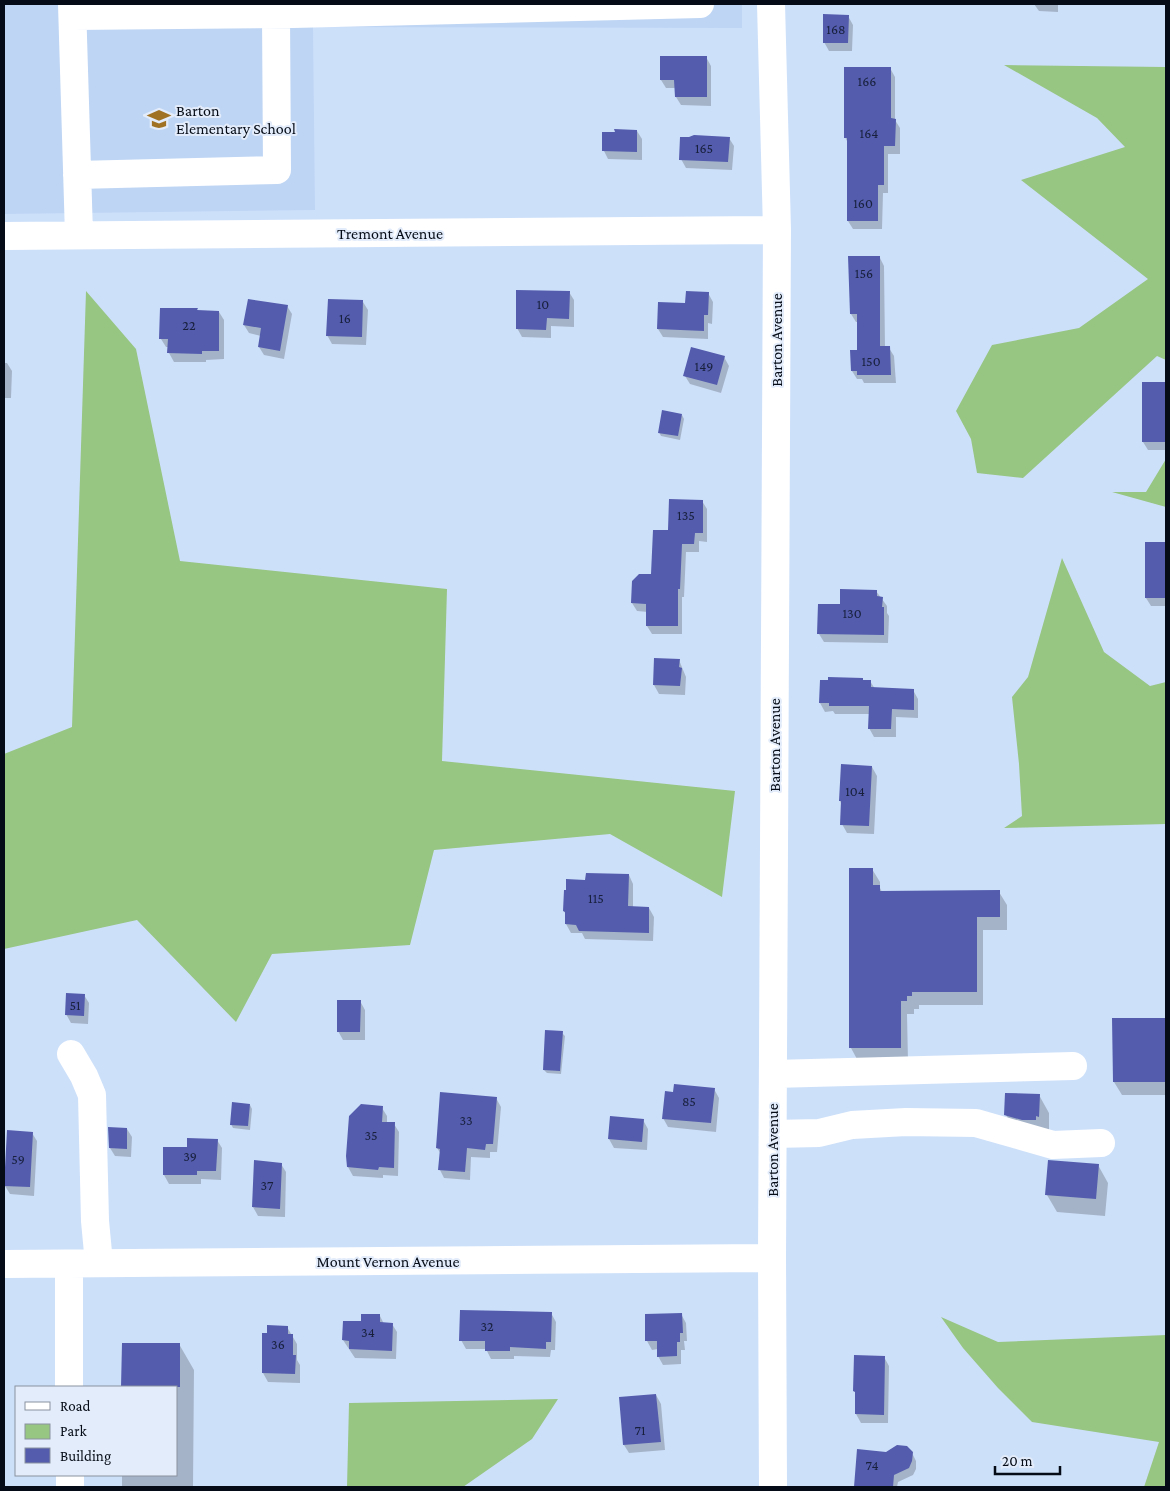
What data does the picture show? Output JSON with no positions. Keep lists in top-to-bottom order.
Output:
{
  "streets": {
    "street": ["Tremont Avenue", "Barton Avenue", "Mount Vernon Avenue"]
  },
  "crossings": [
    ["Tremont Avenue", "Barton Avenue"],
    ["Barton Avenue", "Mount Vernon Avenue"]
  ],
  "places": {
    "school or university": ["Barton Elementary School"]
  },
  "house_numbers": [
    "168",
    "166",
    "164",
    "165",
    "160",
    "156",
    "10",
    "16",
    "22",
    "150",
    "149",
    "135",
    "130",
    "104",
    "115",
    "51",
    "85",
    "33",
    "35",
    "39",
    "59",
    "37",
    "32",
    "34",
    "36",
    "71",
    "74"
  ],
  "legend": ["Road", "Park", "Building"],
  "scale_bar": "20 m"
}
